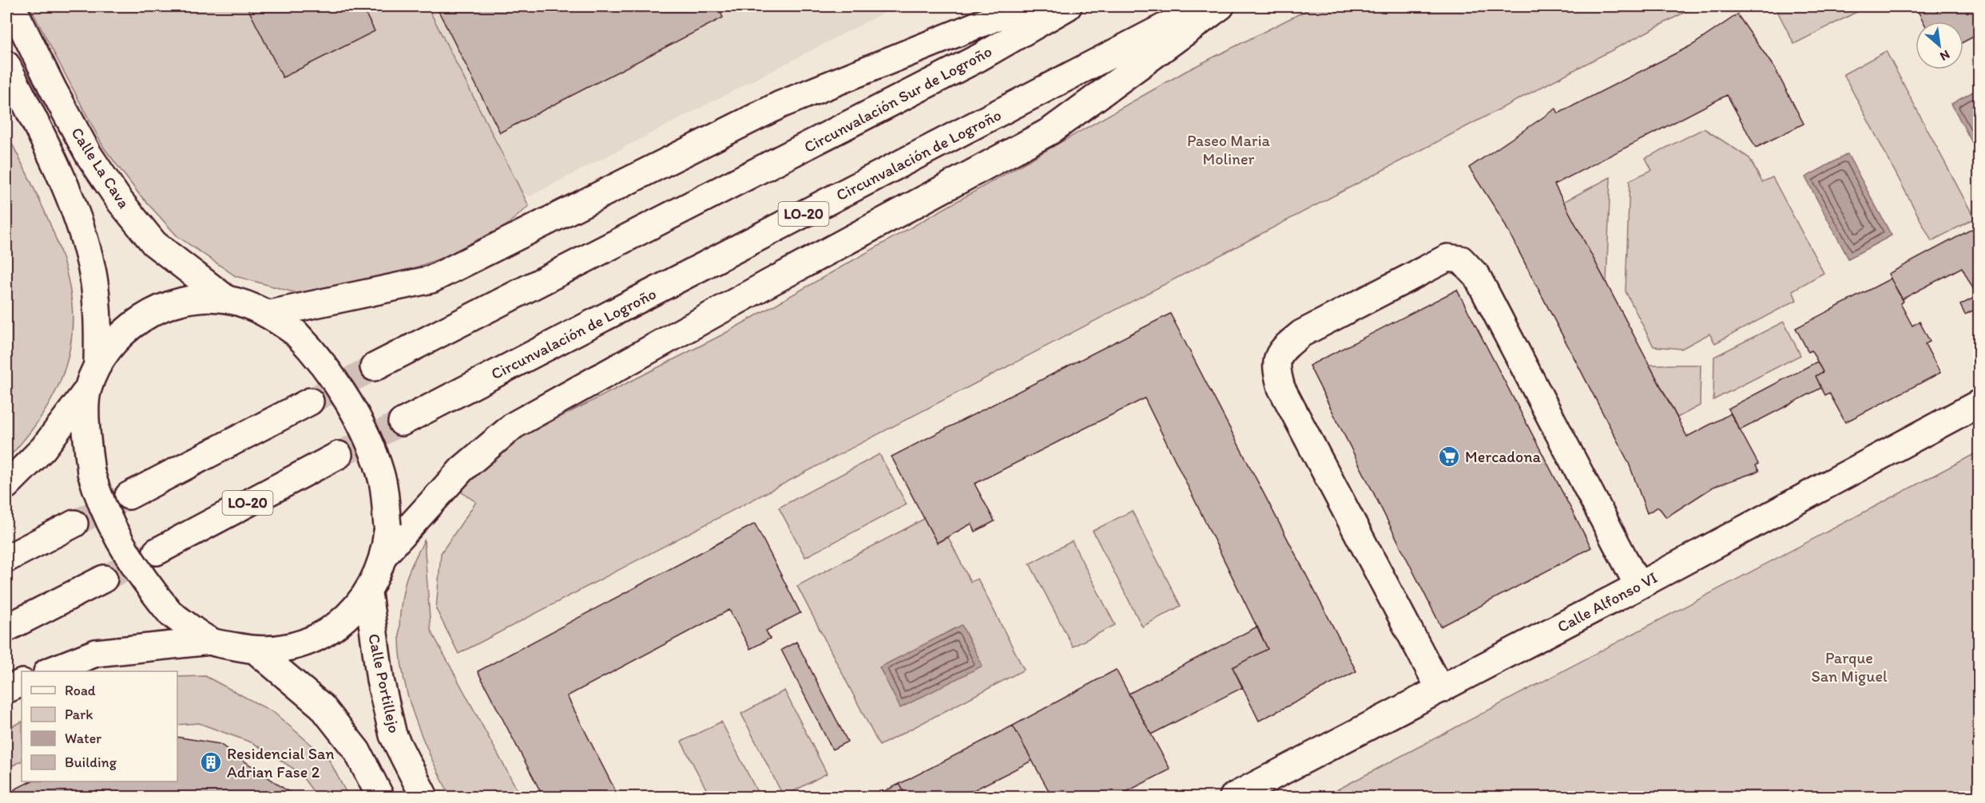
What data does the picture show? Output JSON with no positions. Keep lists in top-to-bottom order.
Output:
{
  "streets": {
    "main road": [
      "Circunvalación Sur de Logroño",
      "Circunvalación de Logroño",
      "Calle La Cava",
      "LO-20",
      "Calle Alfonso VI",
      "Calle Portillejo"
    ]
  },
  "parks": ["Paseo Maria Moliner", "Parque San Miguel"],
  "places": {
    "supermarket": ["Mercadona"],
    "building": ["Residencial San Adrian Fase 2"]
  },
  "legend": [
    "Road",
    "Park",
    "Water",
    "Building"
  ],
  "north": "bottom right"
}
